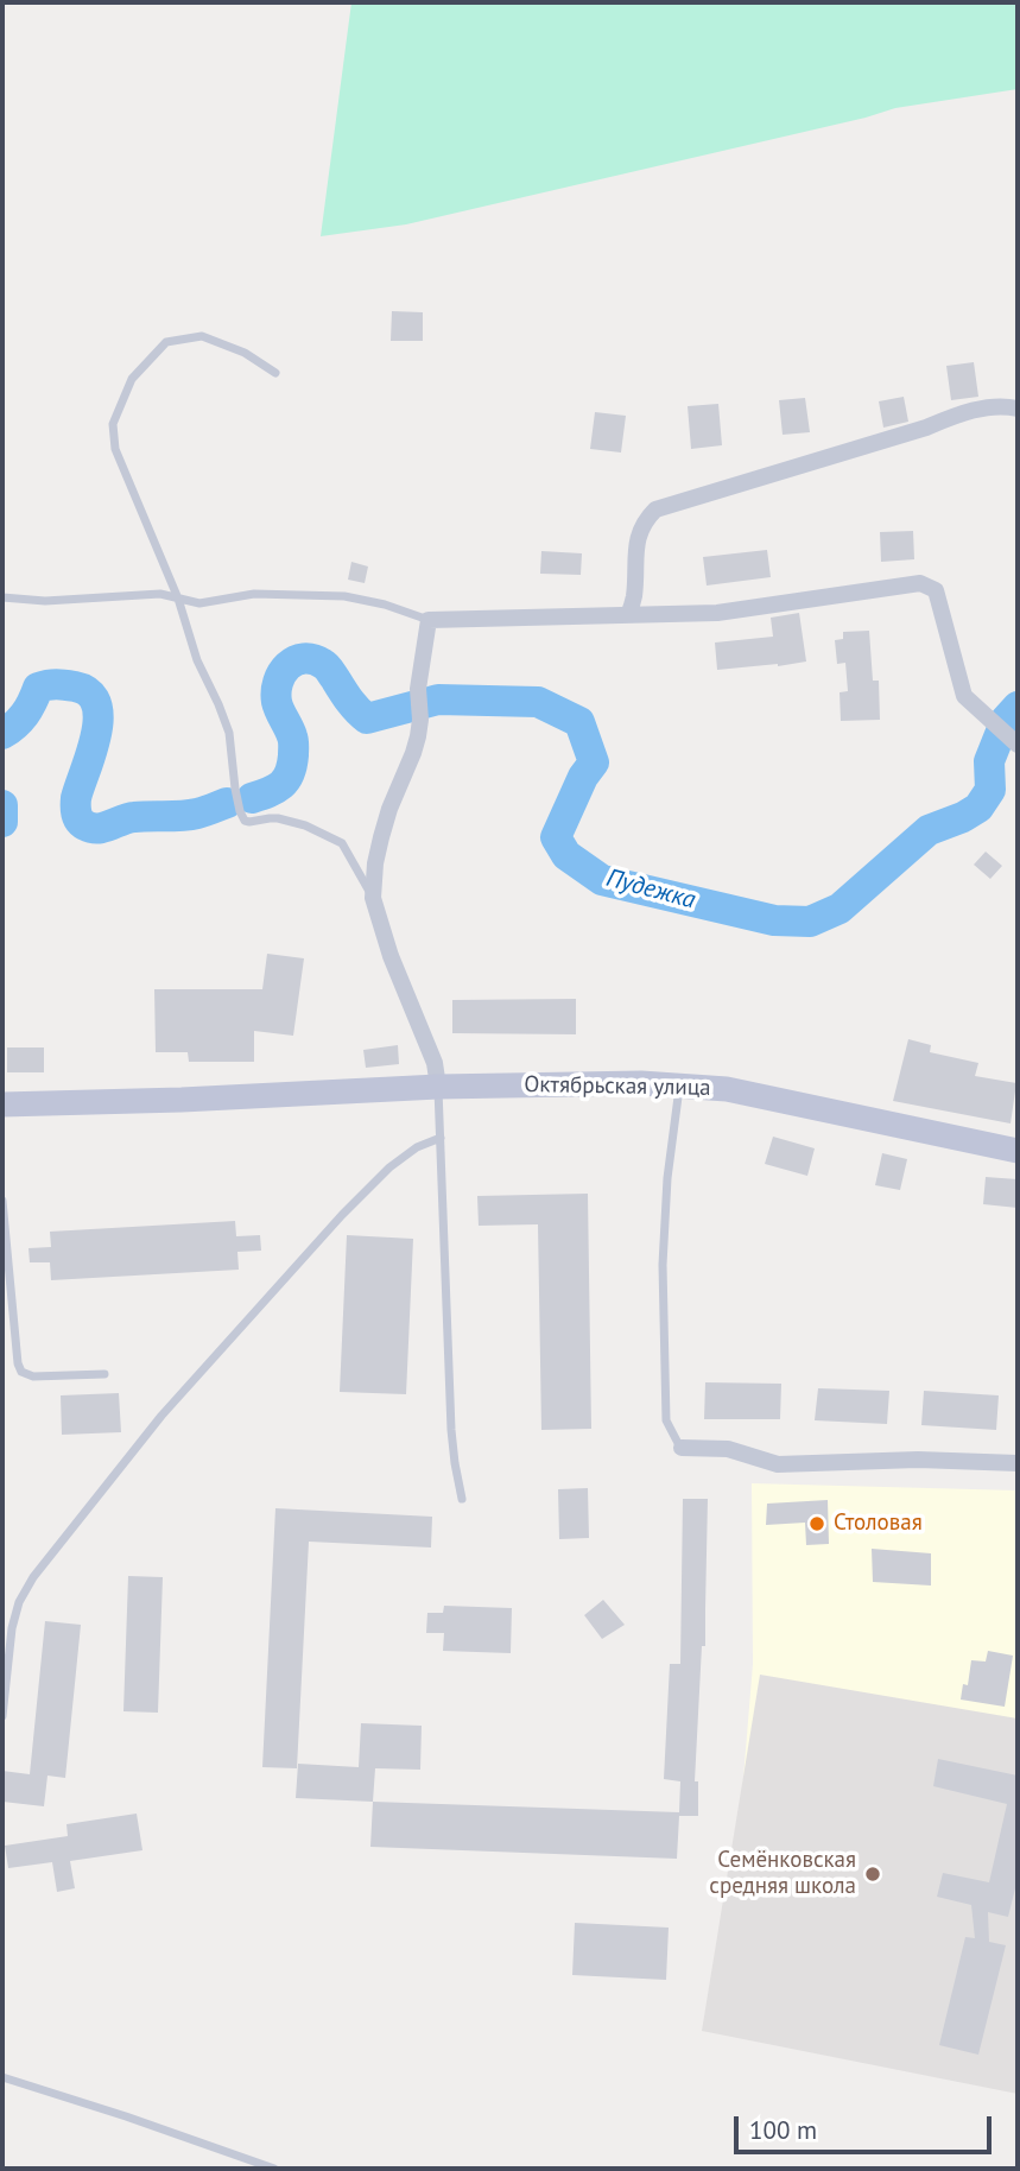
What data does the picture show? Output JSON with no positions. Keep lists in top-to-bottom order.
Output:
{
  "streets": {
    "street": ["Октябрьская улица"]
  },
  "water": ["Пудежка"],
  "places": ["Столовая", "Семёнковская средняя школа"],
  "scale_bar": "100 m"
}
